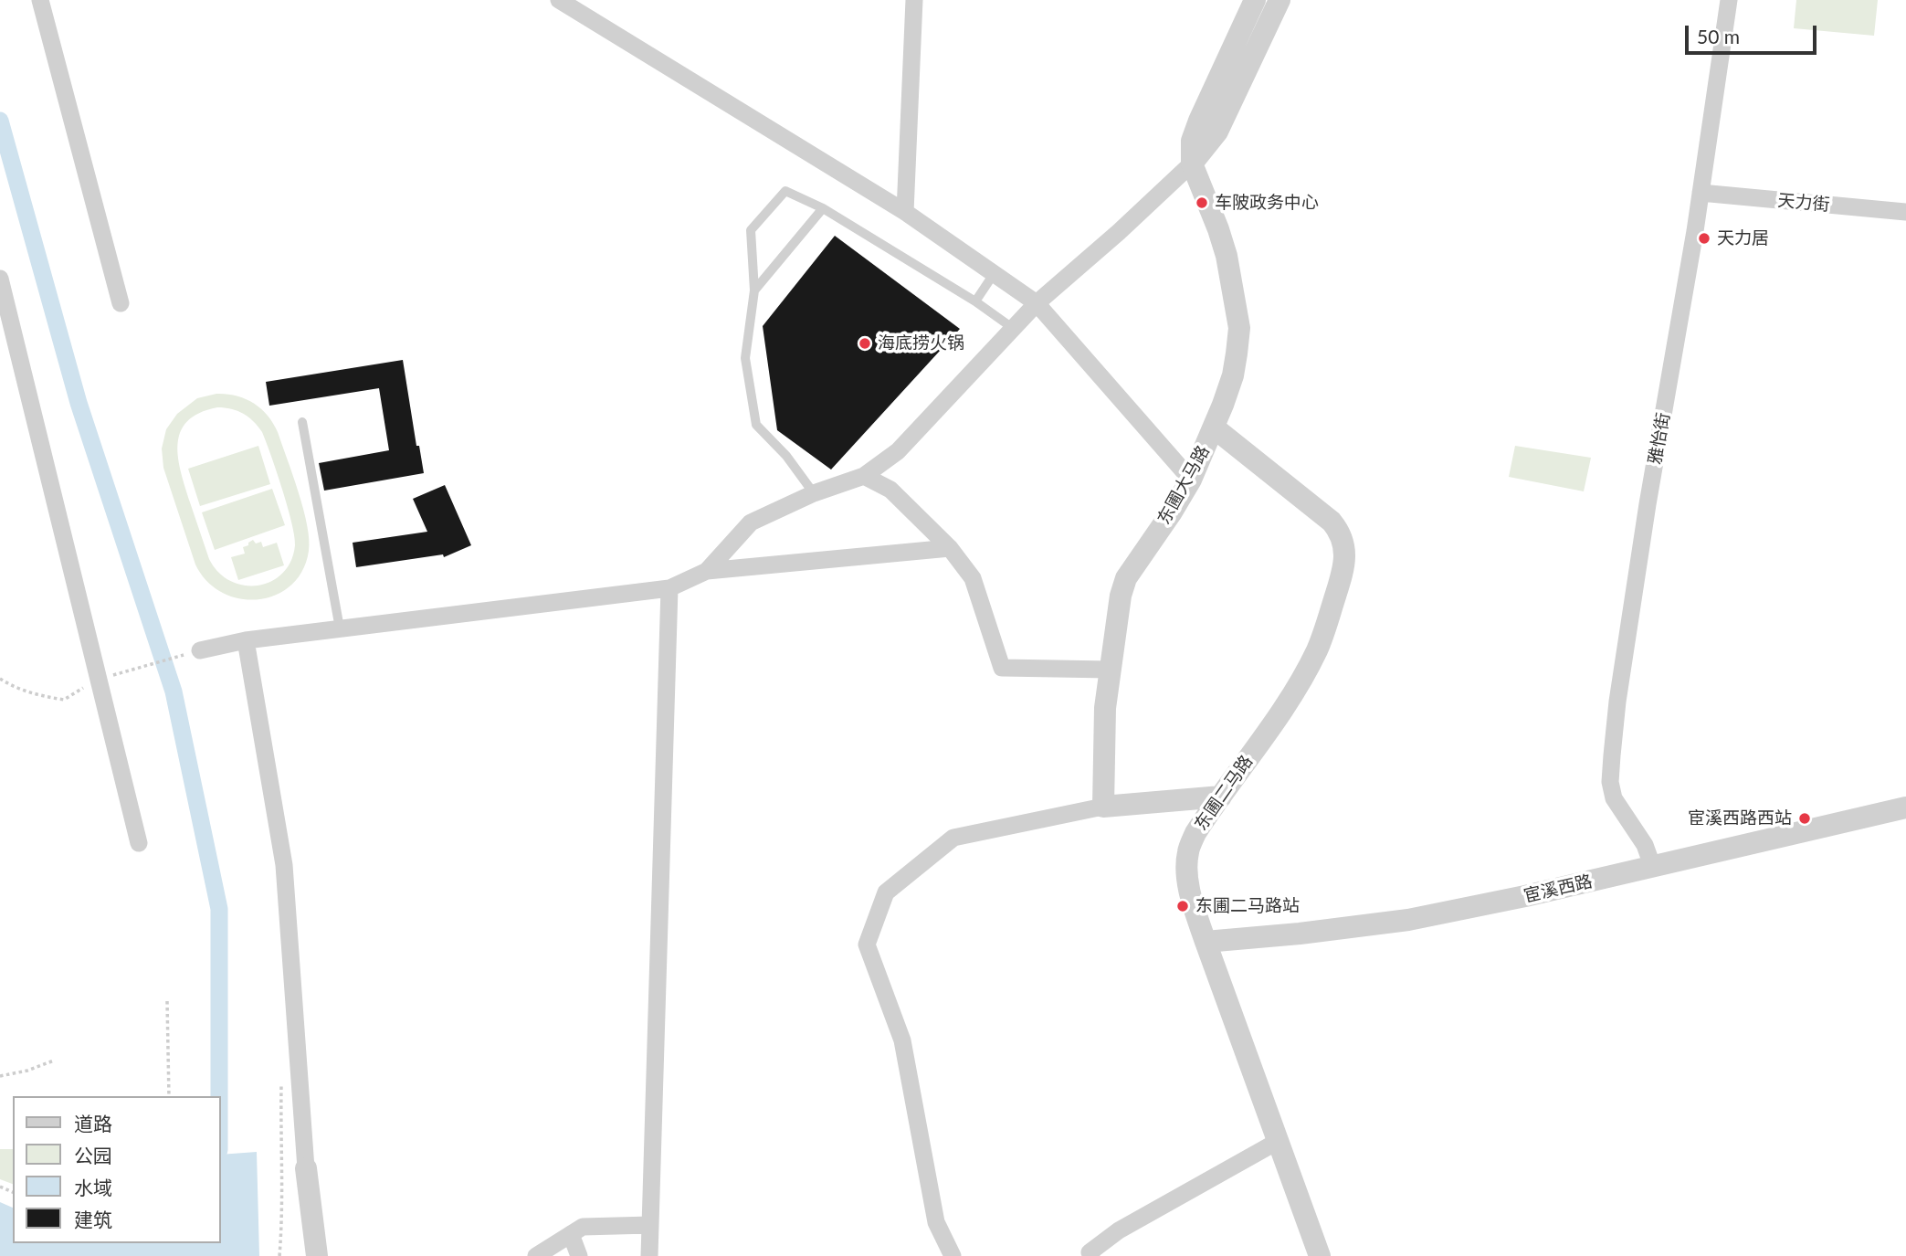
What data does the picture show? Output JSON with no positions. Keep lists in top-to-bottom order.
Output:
{
  "streets": {
    "street": [
      "天力街",
      "雅怡街",
      "东圃大马路",
      "东圃二马路",
      "宦溪西路"
    ]
  },
  "crossings": [
    ["天力街", "雅怡街"],
    ["雅怡街", "宦溪西路"],
    ["东圃大马路", "东圃二马路"],
    ["东圃二马路", "宦溪西路"]
  ],
  "places": [
    "车陂政务中心",
    "天力居",
    "海底捞火锅",
    "宦溪西路西站",
    "东圃二马路站"
  ],
  "legend": [
    "道路",
    "公园",
    "水域",
    "建筑"
  ],
  "scale_bar": "50 m"
}
